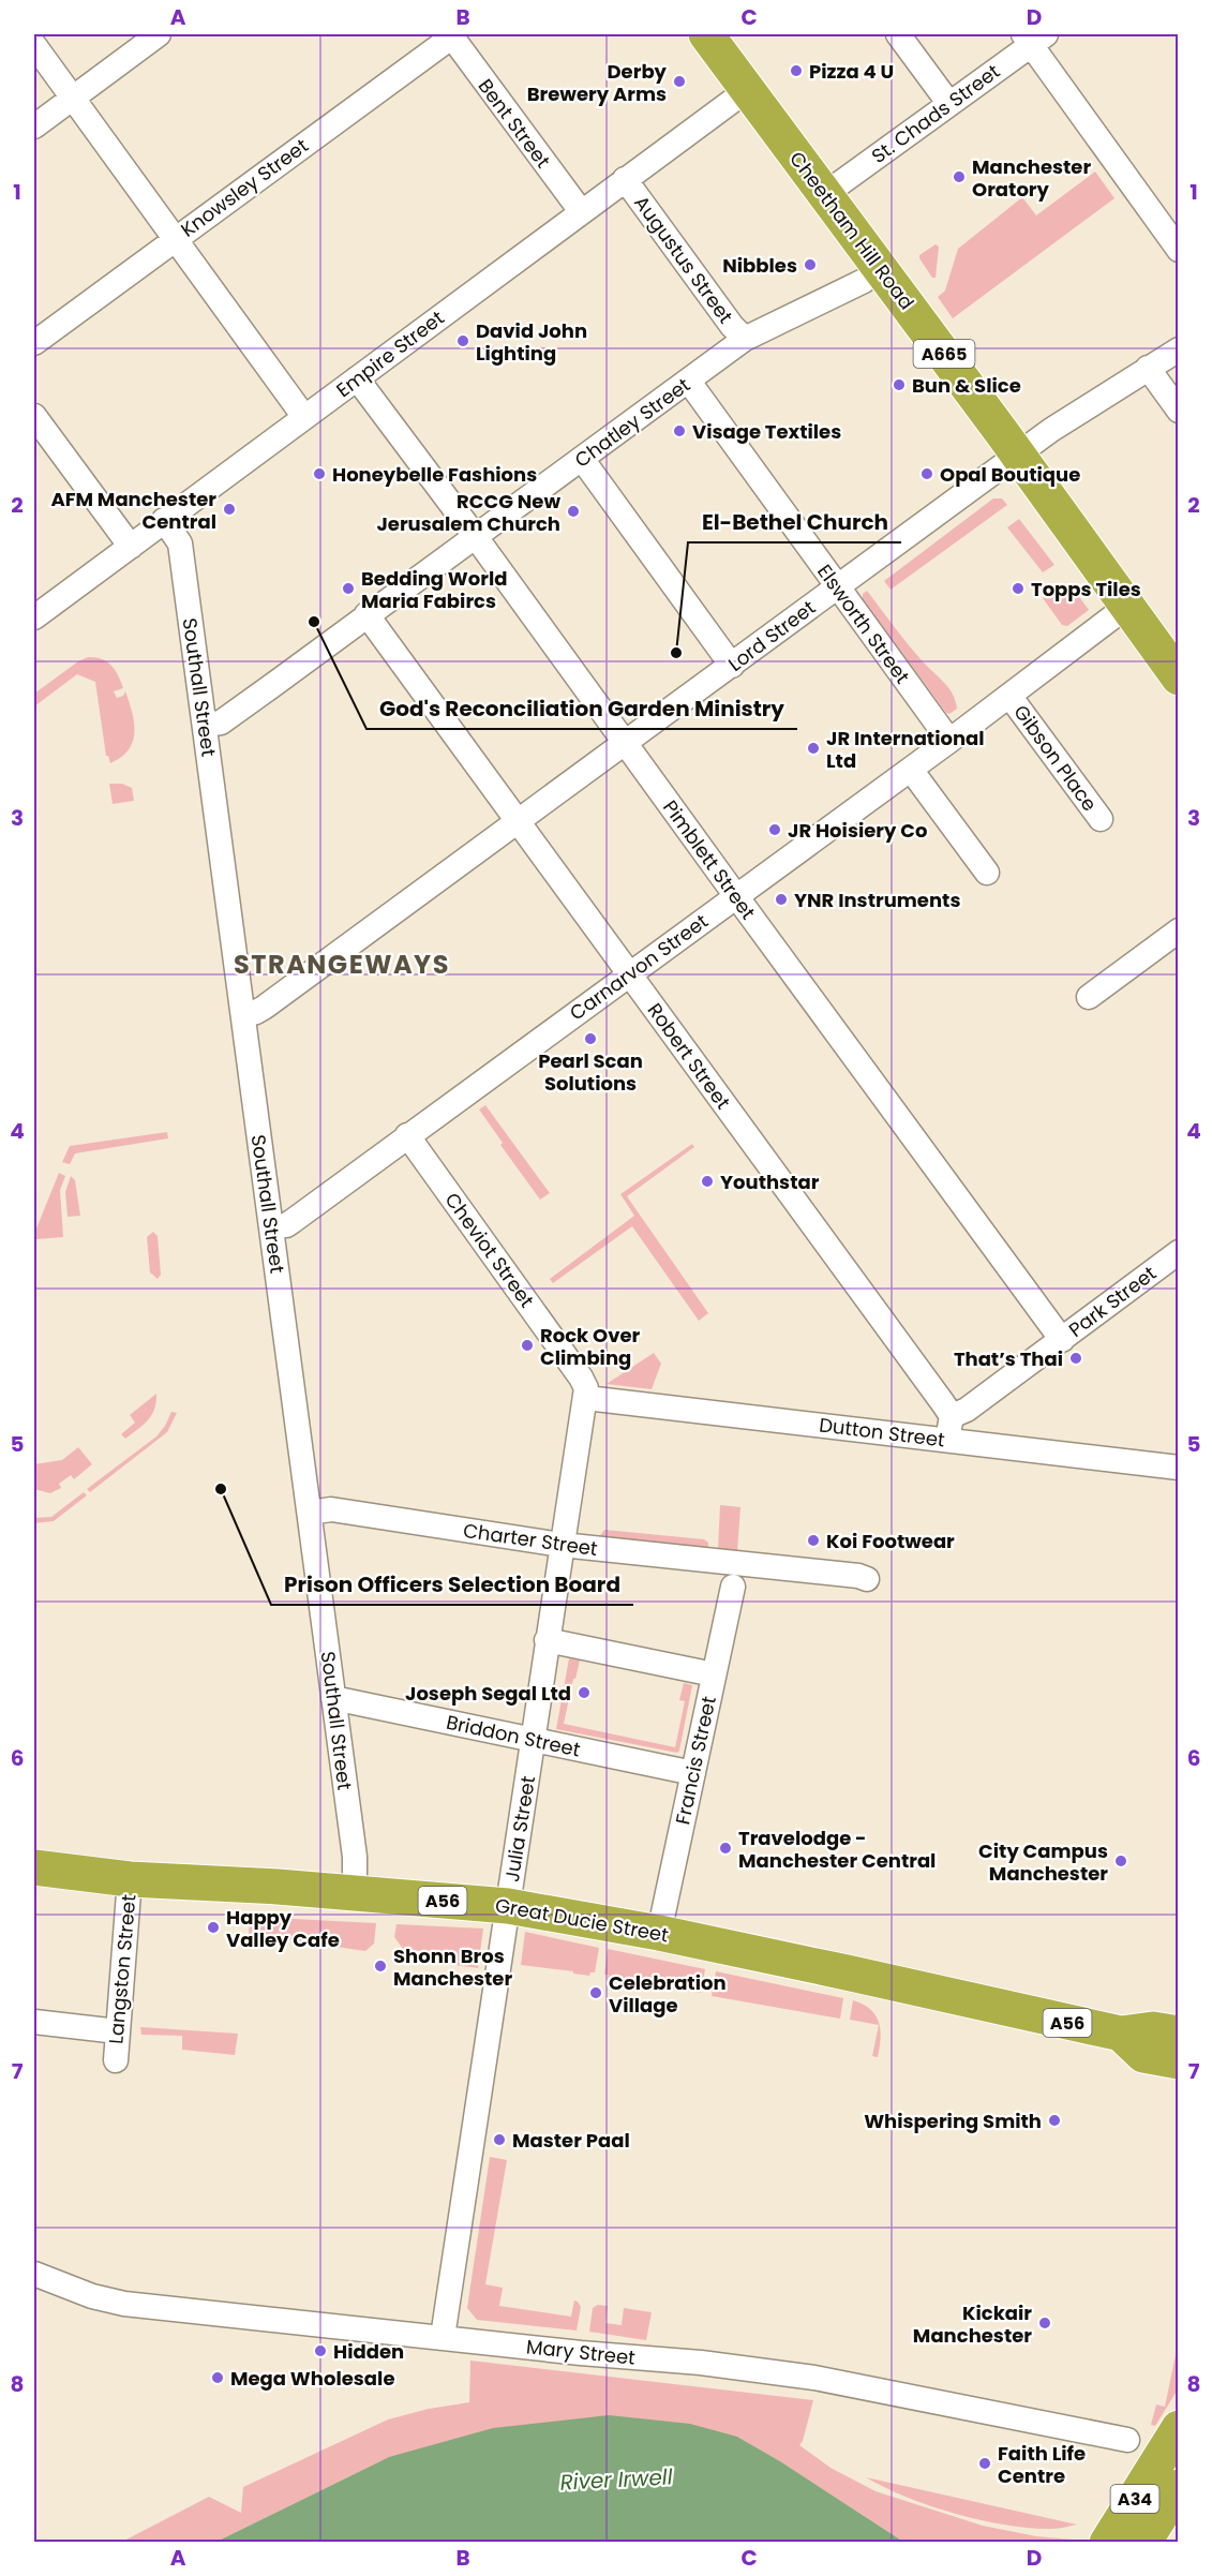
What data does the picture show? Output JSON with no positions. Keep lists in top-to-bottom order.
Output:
{
  "streets": {
    "highway": [
      "Cheetham Hill Road",
      "A665",
      "A56",
      "Great Ducie Street",
      "A34"
    ],
    "street": [
      "St. Chads Street",
      "Bent Street",
      "Knowsley Street",
      "Augustus Street",
      "Empire Street",
      "Chatley Street",
      "Elsworth Street",
      "Lord Street",
      "Southall Street",
      "Gibson Place",
      "Pimblett Street",
      "Carnarvon Street",
      "Robert Street",
      "Cheviot Street",
      "Park Street",
      "Dutton Street",
      "Charter Street",
      "Briddon Street",
      "Francis Street",
      "Julia Street",
      "Langston Street",
      "Mary Street"
    ]
  },
  "crossings": [
    ["St. Chads Street", "Cheetham Hill Road"],
    ["Bent Street", "Knowsley Street"],
    ["Bent Street", "Empire Street"],
    ["Cheetham Hill Road", "Empire Street"],
    ["Cheetham Hill Road", "Chatley Street"],
    ["Cheetham Hill Road", "Lord Street"],
    ["Cheetham Hill Road", "Carnarvon Street"],
    ["Augustus Street", "Empire Street"],
    ["Augustus Street", "Chatley Street"],
    ["Empire Street", "Southall Street"],
    ["Empire Street", "Pimblett Street"],
    ["Chatley Street", "Elsworth Street"],
    ["Chatley Street", "Southall Street"],
    ["Chatley Street", "Pimblett Street"],
    ["Chatley Street", "Robert Street"],
    ["Elsworth Street", "Lord Street"],
    ["Elsworth Street", "Carnarvon Street"],
    ["Lord Street", "Southall Street"],
    ["Lord Street", "Pimblett Street"],
    ["Lord Street", "Robert Street"],
    ["Southall Street", "Carnarvon Street"],
    ["Southall Street", "Charter Street"],
    ["Southall Street", "Briddon Street"],
    ["Southall Street", "Great Ducie Street"],
    ["Gibson Place", "Carnarvon Street"],
    ["Pimblett Street", "Carnarvon Street"],
    ["Pimblett Street", "Park Street"],
    ["Carnarvon Street", "Robert Street"],
    ["Carnarvon Street", "Cheviot Street"],
    ["Robert Street", "Park Street"],
    ["Robert Street", "Dutton Street"],
    ["Cheviot Street", "Dutton Street"],
    ["Cheviot Street", "Julia Street"],
    ["Park Street", "Dutton Street"],
    ["Dutton Street", "Julia Street"],
    ["Charter Street", "Julia Street"],
    ["Briddon Street", "Francis Street"],
    ["Briddon Street", "Julia Street"],
    ["Francis Street", "Great Ducie Street"],
    ["Julia Street", "Great Ducie Street"],
    ["Julia Street", "Mary Street"],
    ["Great Ducie Street", "Langston Street"]
  ],
  "districts": ["STRANGEWAYS"],
  "water": ["River Irwell"],
  "places": [
    "Pizza 4 U",
    "Derby Brewery Arms",
    "Manchester Oratory",
    "Nibbles",
    "David John Lighting",
    "Bun & Slice",
    "Visage Textiles",
    "Honeybelle Fashions",
    "Opal Boutique",
    "AFM Manchester Central",
    "RCCG New Jerusalem Church",
    "Bedding World Maria Fabircs",
    "Topps Tiles",
    "God's Reconciliation Garden Ministry",
    "El-Bethel Church",
    "JR International Ltd",
    "JR Hoisiery Co",
    "YNR Instruments",
    "Pearl Scan Solutions",
    "Youthstar",
    "Rock Over Climbing",
    "That’s Thai",
    "Prison Officers Selection Board",
    "Koi Footwear",
    "Joseph Segal Ltd",
    "Travelodge - Manchester Central",
    "City Campus Manchester",
    "Happy Valley Cafe",
    "Shonn Bros Manchester",
    "Celebration Village",
    "Whispering Smith",
    "Master Paal",
    "Kickair Manchester",
    "Hidden",
    "Mega Wholesale",
    "Faith Life Centre"
  ],
  "grid": {
    "columns": [
      "A",
      "B",
      "C",
      "D"
    ],
    "rows": [
      "1",
      "2",
      "3",
      "4",
      "5",
      "6",
      "7",
      "8"
    ]
  }
}
